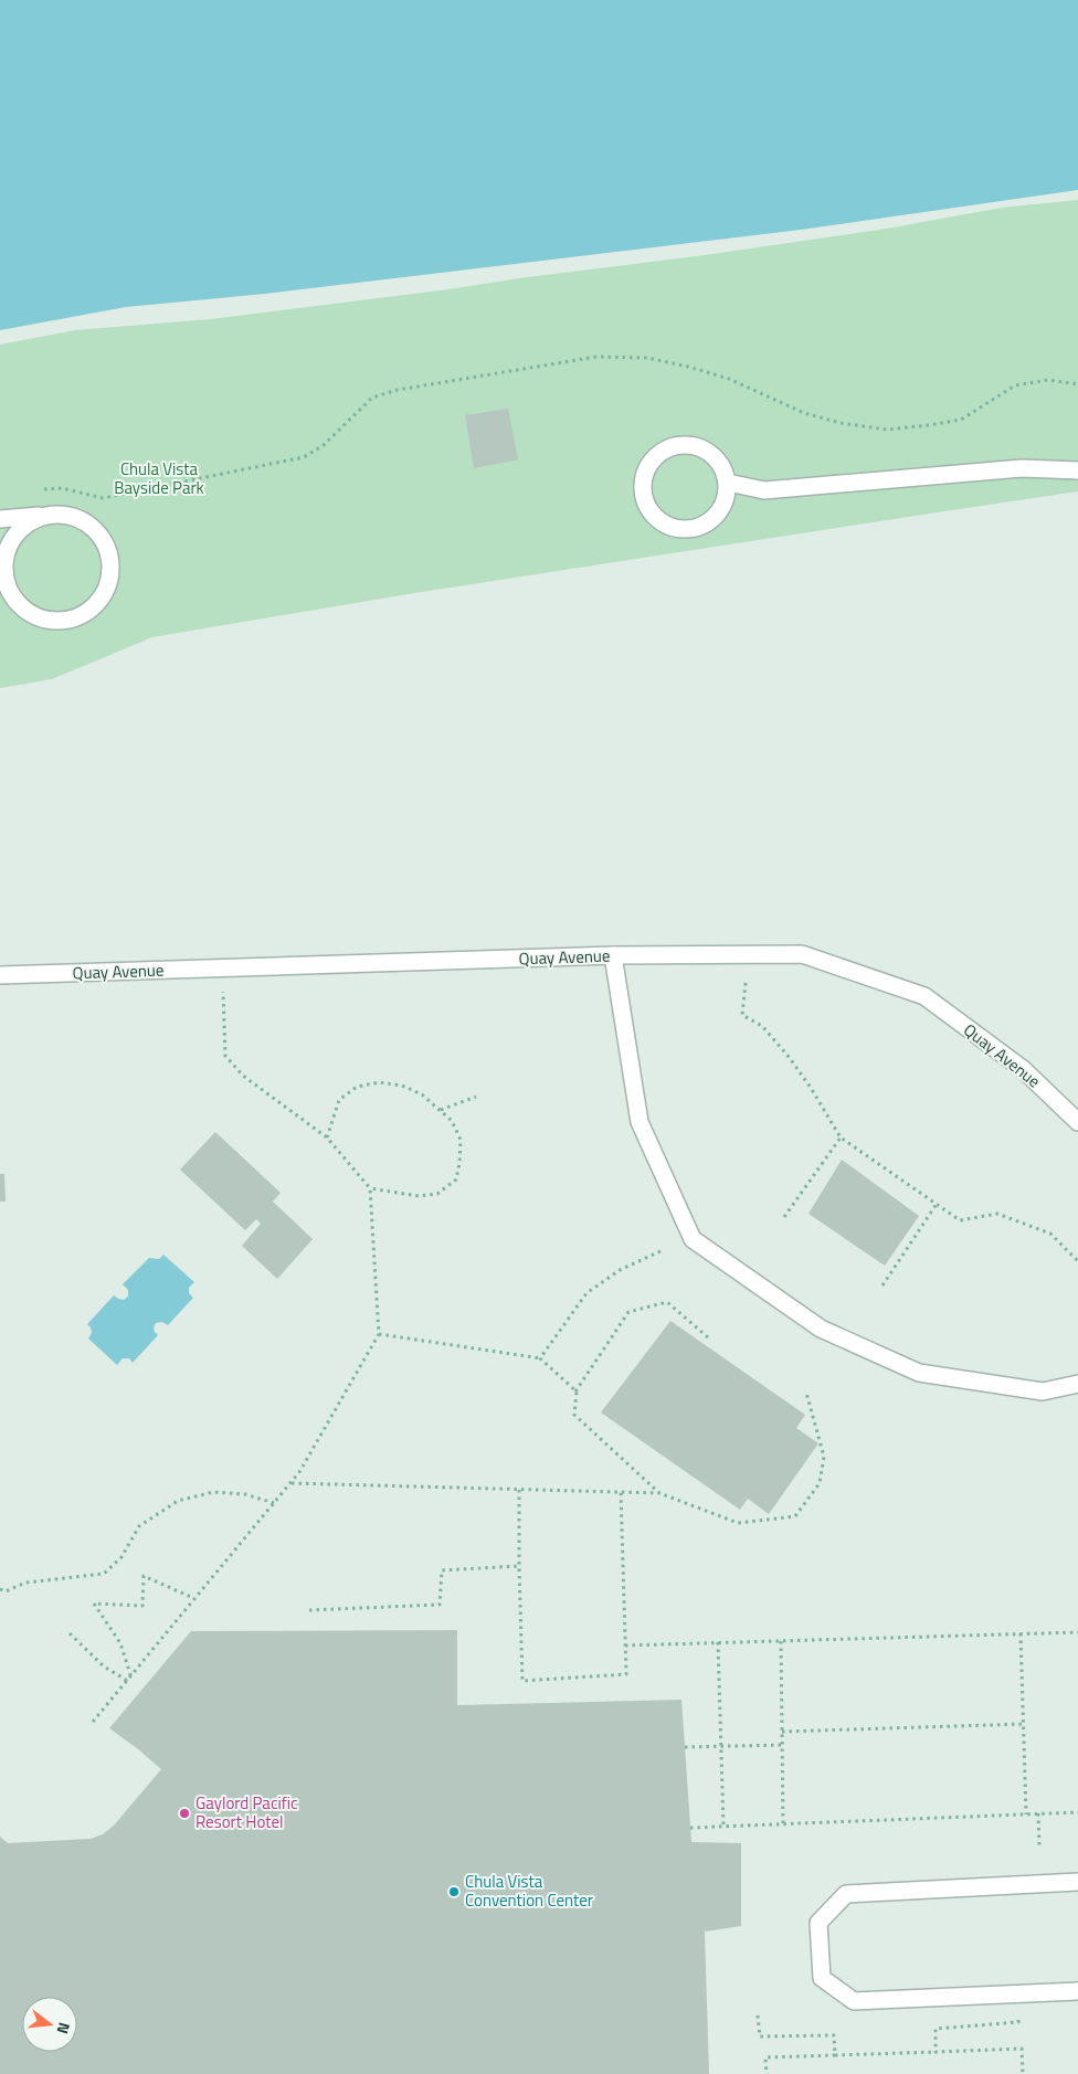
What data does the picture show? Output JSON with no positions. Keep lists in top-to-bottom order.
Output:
{
  "streets": {
    "street": ["Quay Avenue"]
  },
  "parks": ["Chula Vista Bayside Park"],
  "places": ["Gaylord Pacific Resort Hotel", "Chula Vista Convention Center"],
  "north": "right"
}
